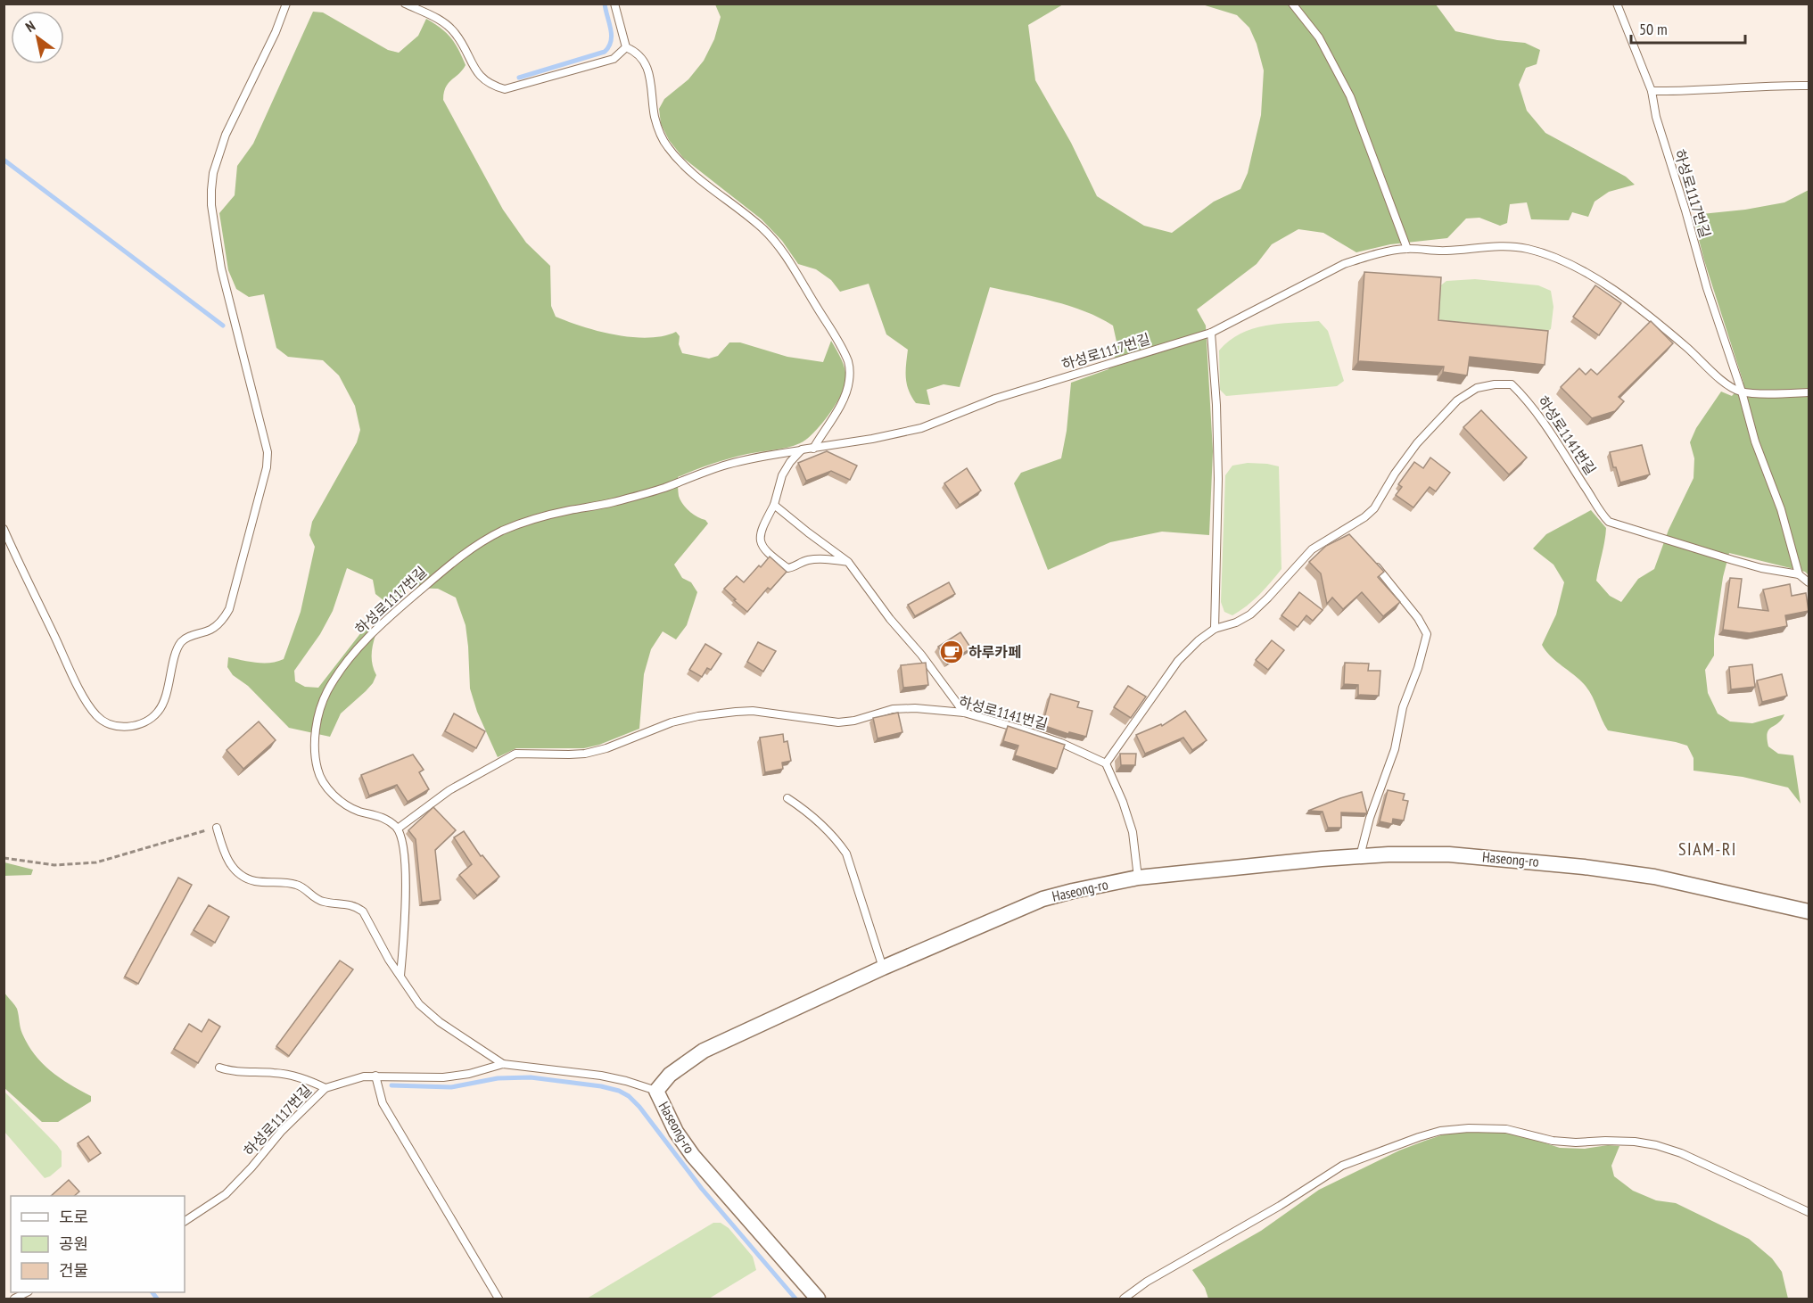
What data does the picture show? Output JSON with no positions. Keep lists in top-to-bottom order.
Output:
{
  "streets": {
    "street": ["Haseong-ro"],
    "lane": ["하성로1117번길", "하성로1141번길"]
  },
  "crossings": [
    ["하성로1117번길", "하성로1141번길"],
    ["하성로1117번길", "Haseong-ro"]
  ],
  "districts": ["SIAM-RI"],
  "places": {
    "cafe": ["하루카페"]
  },
  "legend": ["도로", "공원", "건물"],
  "scale_bar": "50 m",
  "north": "top left"
}
